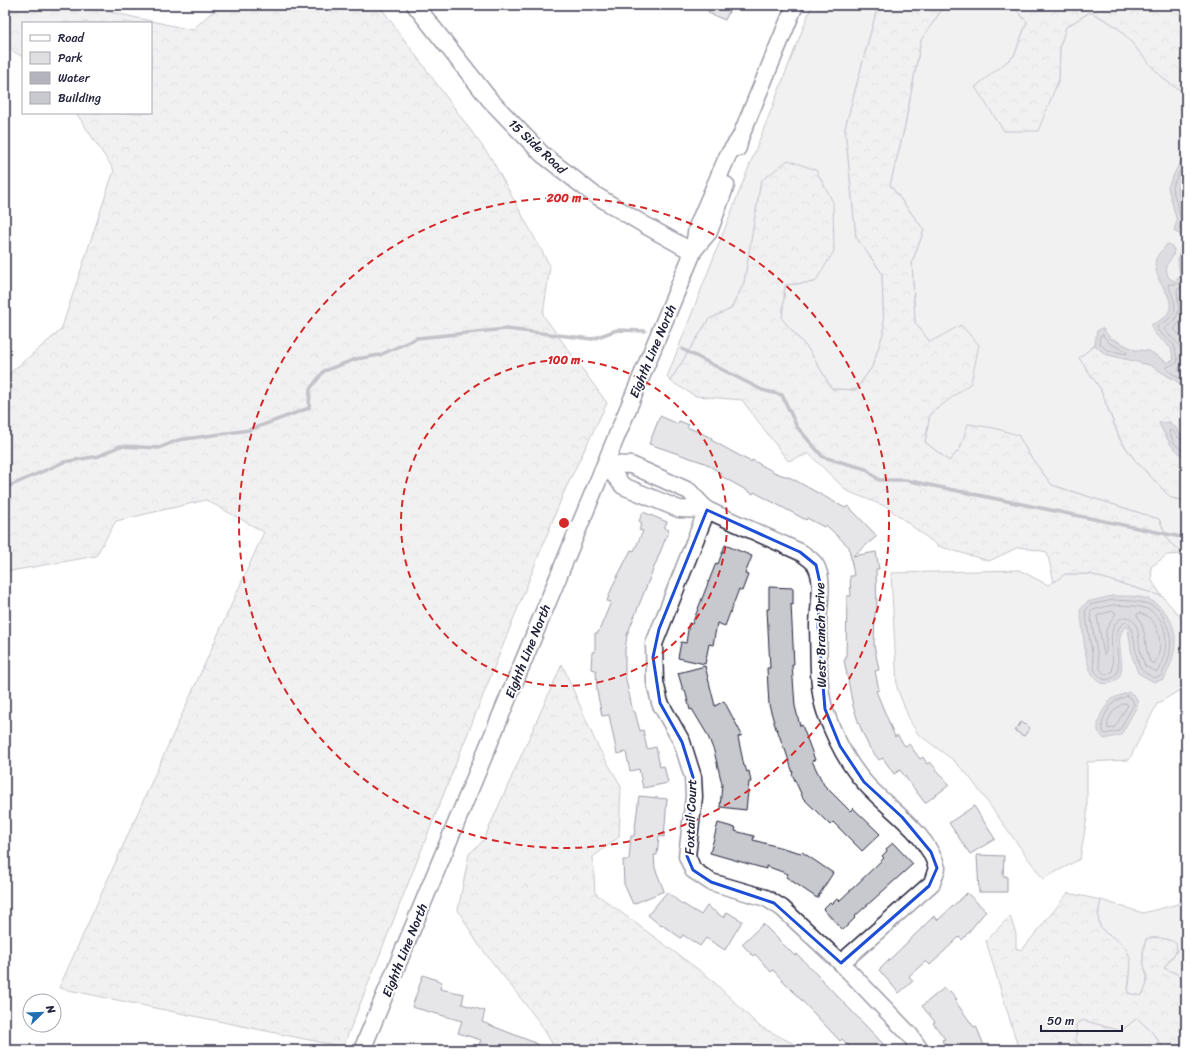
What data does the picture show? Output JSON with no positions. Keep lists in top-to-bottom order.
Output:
{
  "streets": {
    "street": [
      "15 Side Road",
      "Eighth Line North",
      "West Branch Drive",
      "Foxtail Court"
    ]
  },
  "crossings": [
    ["15 Side Road", "Eighth Line North"],
    ["Eighth Line North", "West Branch Drive"],
    ["West Branch Drive", "Foxtail Court"]
  ],
  "legend": [
    "Road",
    "Park",
    "Water",
    "Building"
  ],
  "scale_bar": "50 m",
  "north": "top right",
  "rings": ["200 m", "100 m"]
}
